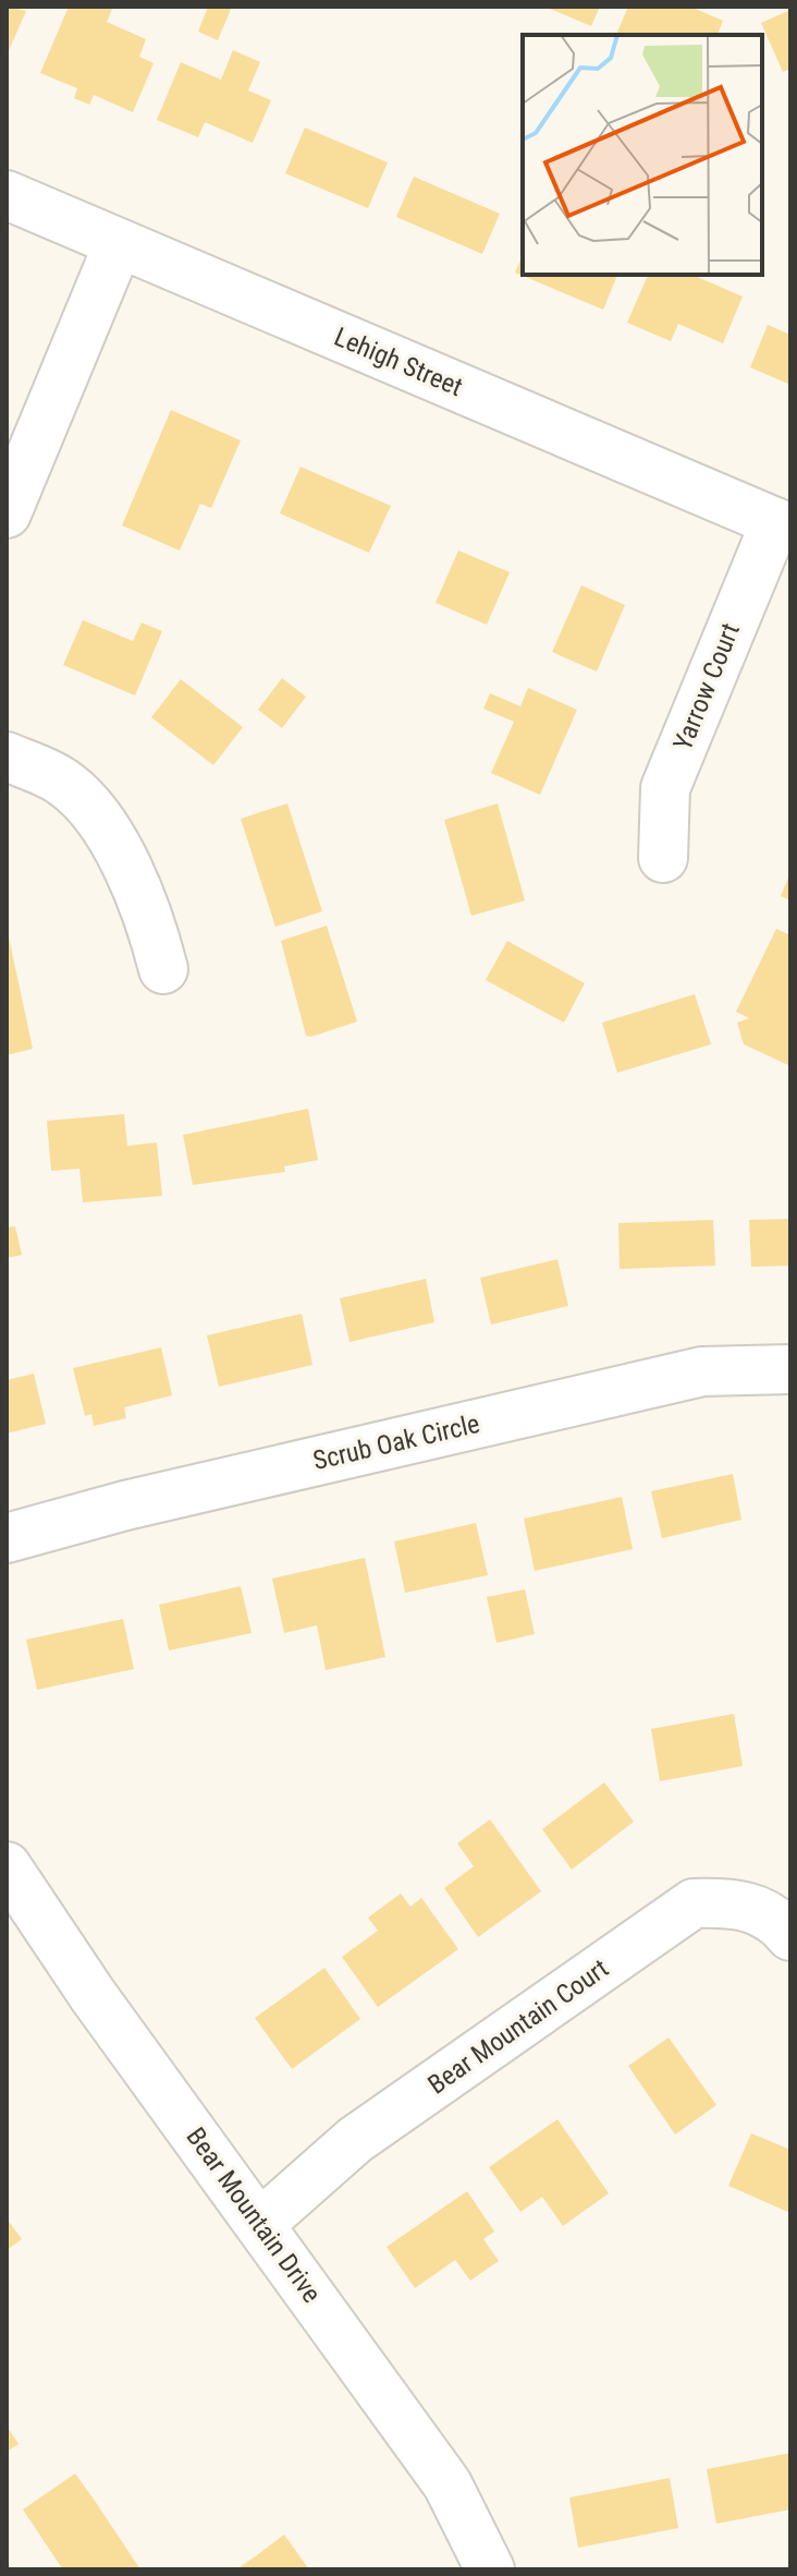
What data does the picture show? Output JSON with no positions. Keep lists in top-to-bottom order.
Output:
{
  "streets": {
    "street": [
      "Lehigh Street",
      "Yarrow Court",
      "Scrub Oak Circle",
      "Bear Mountain Court",
      "Bear Mountain Drive"
    ]
  },
  "crossings": [
    ["Lehigh Street", "Yarrow Court"],
    ["Bear Mountain Court", "Bear Mountain Drive"]
  ]
}
